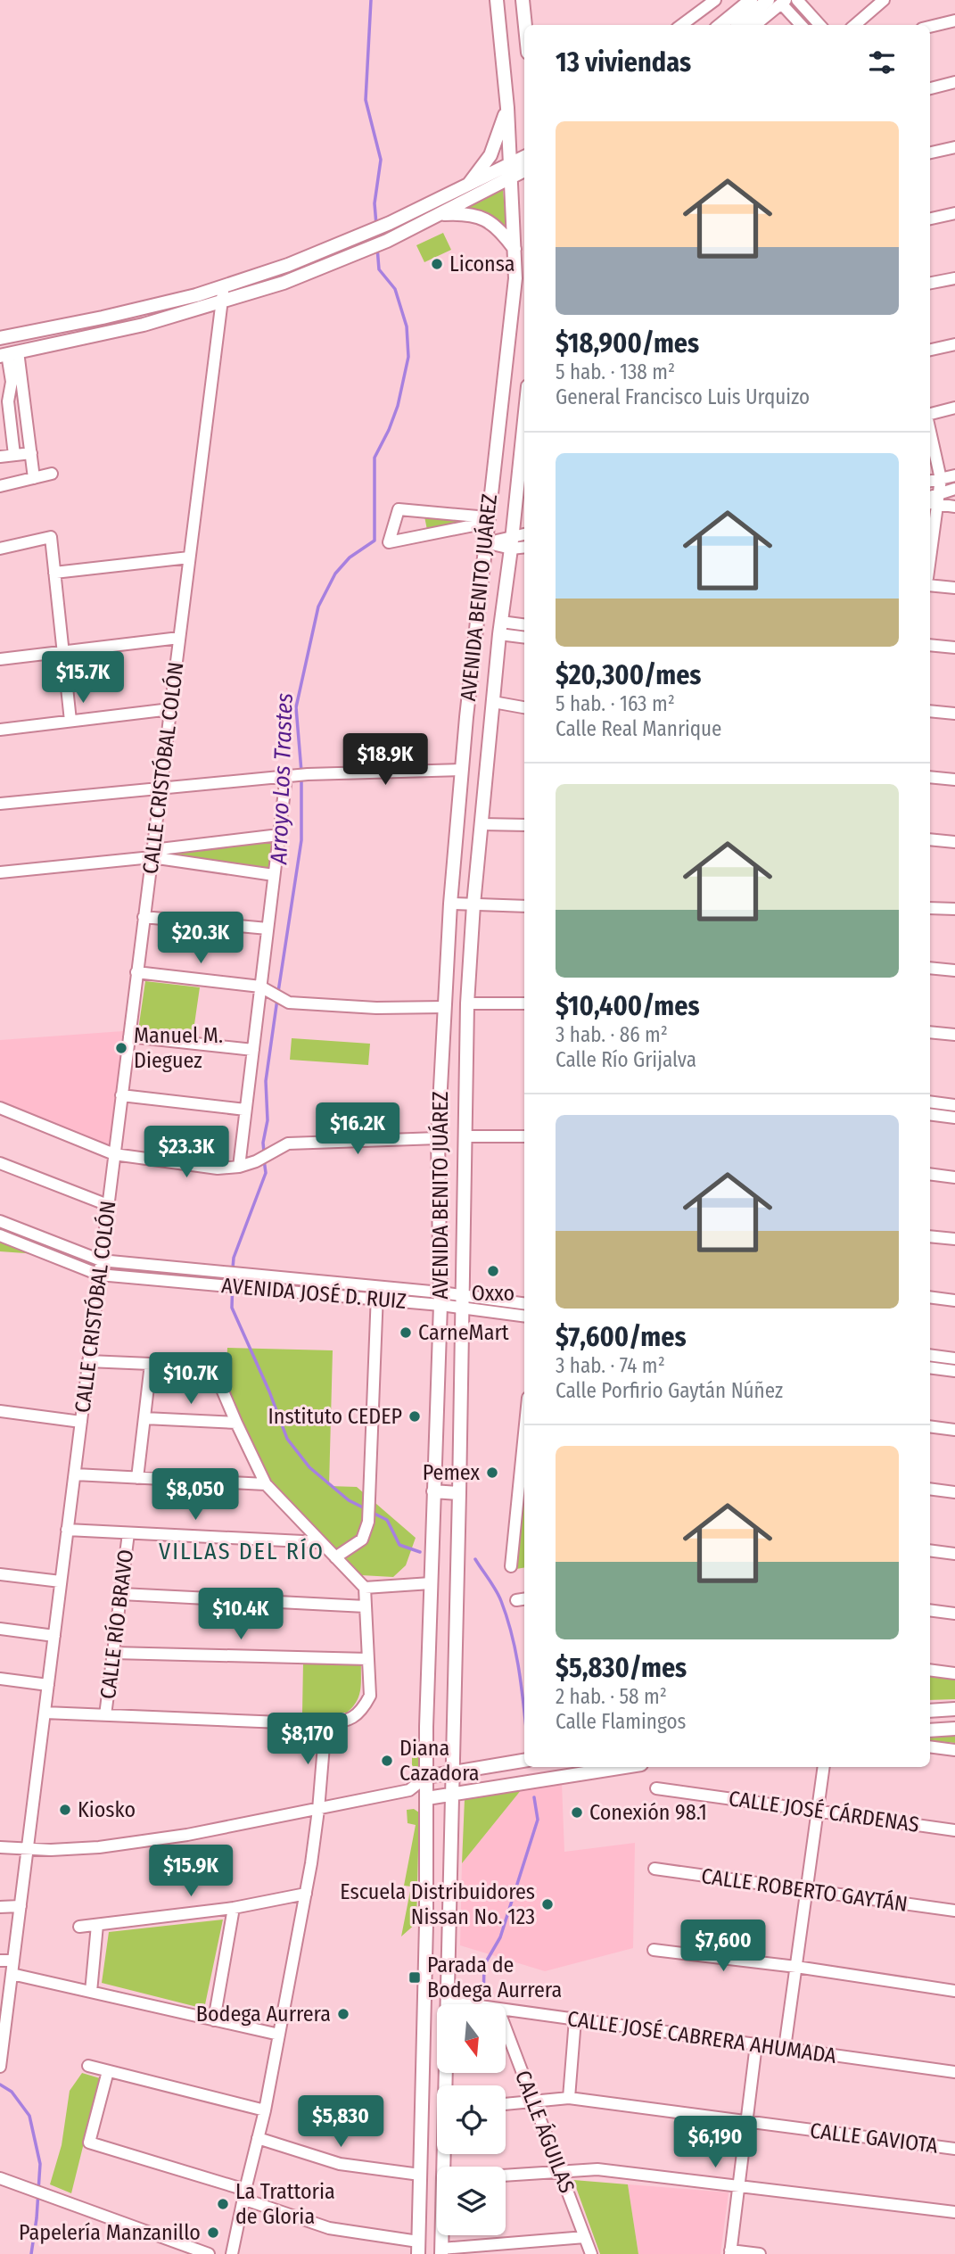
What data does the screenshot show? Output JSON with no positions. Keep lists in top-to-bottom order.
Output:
{
  "streets": {
    "main road": ["AVENIDA BENITO JUÁREZ"],
    "street": [
      "CALLE CRISTÓBAL COLÓN",
      "AVENIDA JOSÉ D. RUIZ",
      "CALLE RÍO BRAVO",
      "CALLE JOSÉ CÁRDENAS",
      "CALLE ROBERTO GAYTÁN",
      "CALLE JOSÉ CABRERA AHUMADA",
      "CALLE ÁGUILAS",
      "CALLE GAVIOTA"
    ]
  },
  "crossings": [
    ["AVENIDA BENITO JUÁREZ", "AVENIDA JOSÉ D. RUIZ"],
    ["AVENIDA BENITO JUÁREZ", "CALLE JOSÉ CABRERA AHUMADA"],
    ["CALLE CRISTÓBAL COLÓN", "AVENIDA JOSÉ D. RUIZ"],
    ["CALLE ÁGUILAS", "CALLE GAVIOTA"]
  ],
  "districts": ["VILLAS DEL RÍO"],
  "water": ["Arroyo Los Trastes"],
  "places": {
    "other": [
      "Liconsa",
      "Manuel M. Dieguez",
      "Oxxo",
      "CarneMart",
      "Instituto CEDEP",
      "Pemex",
      "Diana Cazadora",
      "Kiosko",
      "Conexión 98.1",
      "Escuela Distribuidores Nissan No. 123",
      "Bodega Aurrera",
      "La Trattoria de Gloria",
      "Papelería Manzanillo"
    ],
    "transit": ["Parada de Bodega Aurrera"]
  },
  "north": "bottom",
  "page": {
    "heading": "13 viviendas",
    "list": [
      {
        "name": "$18,900/mes",
        "note": "5 hab. · 138 m² · General Francisco Luis Urquizo"
      },
      {
        "name": "$20,300/mes",
        "note": "5 hab. · 163 m² · Calle Real Manrique"
      },
      {
        "name": "$10,400/mes",
        "note": "3 hab. · 86 m² · Calle Río Grijalva"
      },
      {
        "name": "$7,600/mes",
        "note": "3 hab. · 74 m² · Calle Porfirio Gaytán Núñez"
      },
      {
        "name": "$5,830/mes",
        "note": "2 hab. · 58 m² · Calle Flamingos"
      }
    ],
    "price": [
      "$15.7K",
      "$18.9K",
      "$20.3K",
      "$16.2K",
      "$23.3K",
      "$10.7K",
      "$8,050",
      "$10.4K",
      "$8,170",
      "$15.9K",
      "$7,600",
      "$5,830",
      "$6,190"
    ]
  }
}
